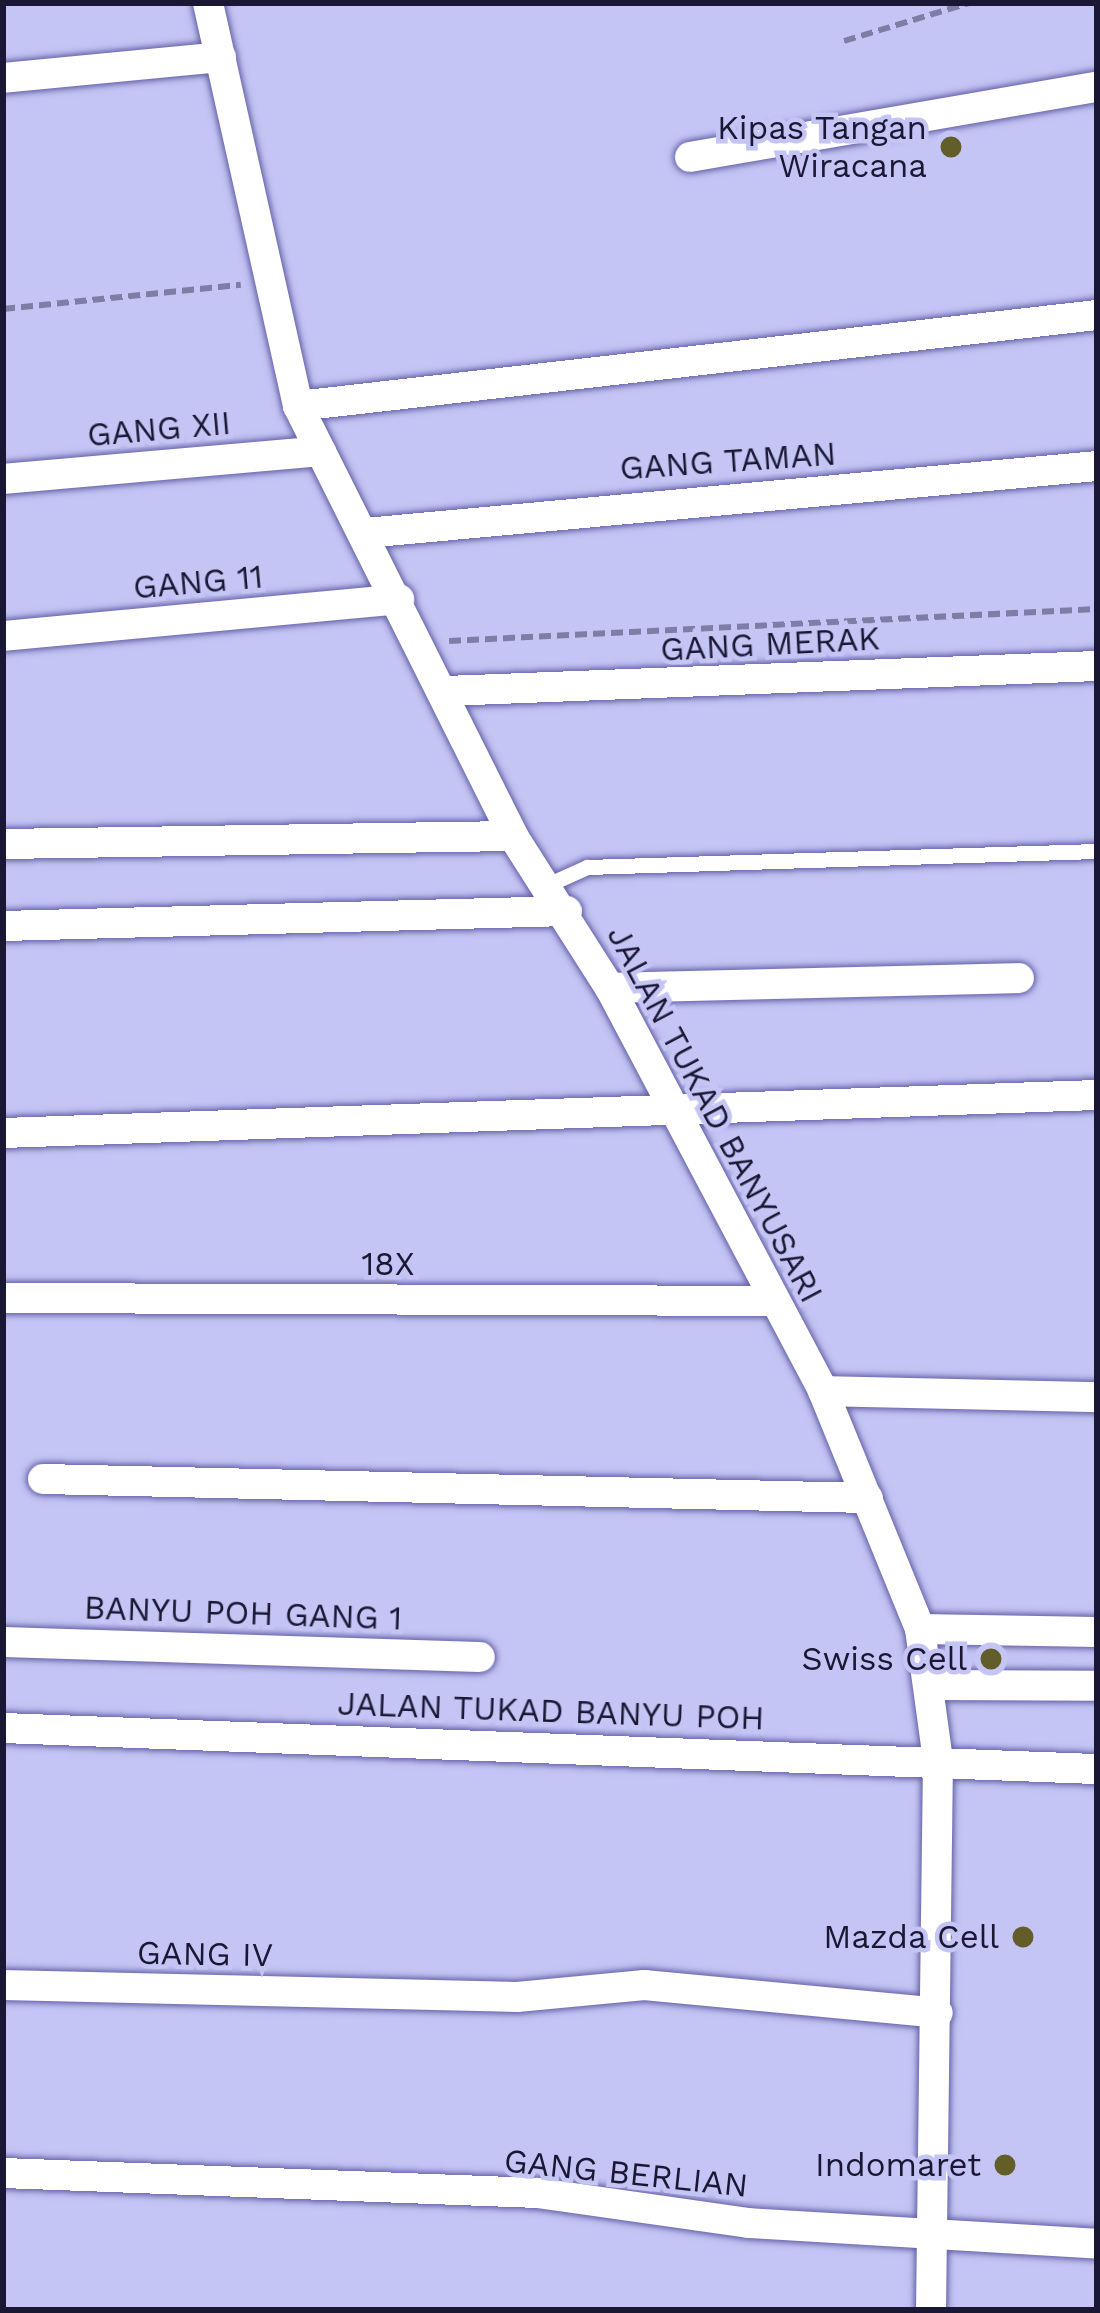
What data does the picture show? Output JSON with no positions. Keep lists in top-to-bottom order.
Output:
{
  "streets": {
    "street": [
      "GANG XII",
      "GANG TAMAN",
      "GANG 11",
      "GANG MERAK",
      "JALAN TUKAD BANYUSARI",
      "18X",
      "BANYU POH GANG 1",
      "JALAN TUKAD BANYU POH",
      "GANG IV",
      "GANG BERLIAN"
    ]
  },
  "crossings": [
    ["GANG XII", "JALAN TUKAD BANYUSARI"],
    ["GANG TAMAN", "JALAN TUKAD BANYUSARI"],
    ["GANG 11", "JALAN TUKAD BANYUSARI"],
    ["GANG MERAK", "JALAN TUKAD BANYUSARI"],
    ["JALAN TUKAD BANYUSARI", "18X"],
    ["JALAN TUKAD BANYUSARI", "JALAN TUKAD BANYU POH"],
    ["JALAN TUKAD BANYUSARI", "GANG IV"],
    ["JALAN TUKAD BANYUSARI", "GANG BERLIAN"]
  ],
  "places": [
    "Kipas Tangan Wiracana",
    "Swiss Cell",
    "Mazda Cell",
    "Indomaret"
  ]
}
